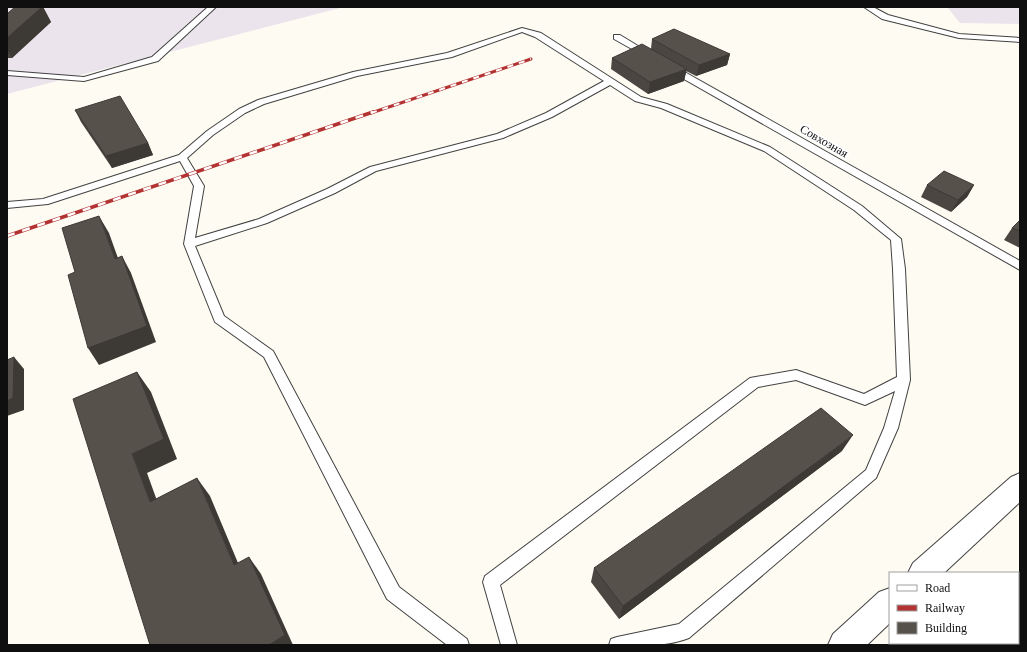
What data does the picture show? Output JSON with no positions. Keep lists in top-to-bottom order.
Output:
{
  "streets": {
    "lane": ["Совхозная"]
  },
  "legend": ["Road", "Railway", "Building"]
}
